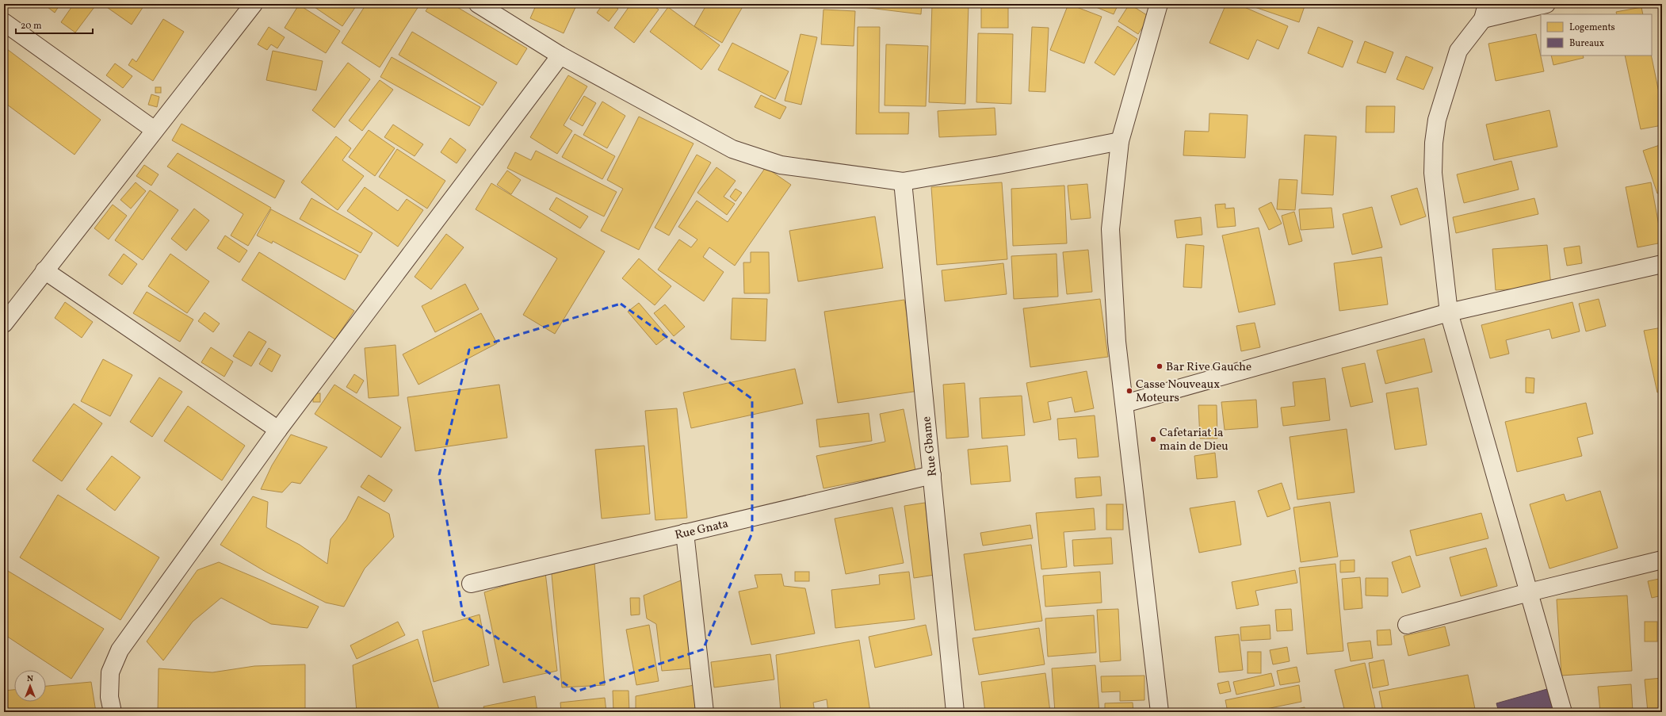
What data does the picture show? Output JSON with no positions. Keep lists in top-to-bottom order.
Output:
{
  "streets": {
    "street": ["Rue Gbame", "Rue Gnata"]
  },
  "crossings": [
    ["Rue Gbame", "Rue Gnata"]
  ],
  "places": ["Bar Rive Gauche", "Casse Nouveaux Moteurs", "Cafetariat la main de Dieu"],
  "legend": ["Logements", "Bureaux"],
  "scale_bar": "20 m",
  "north": "top"
}
